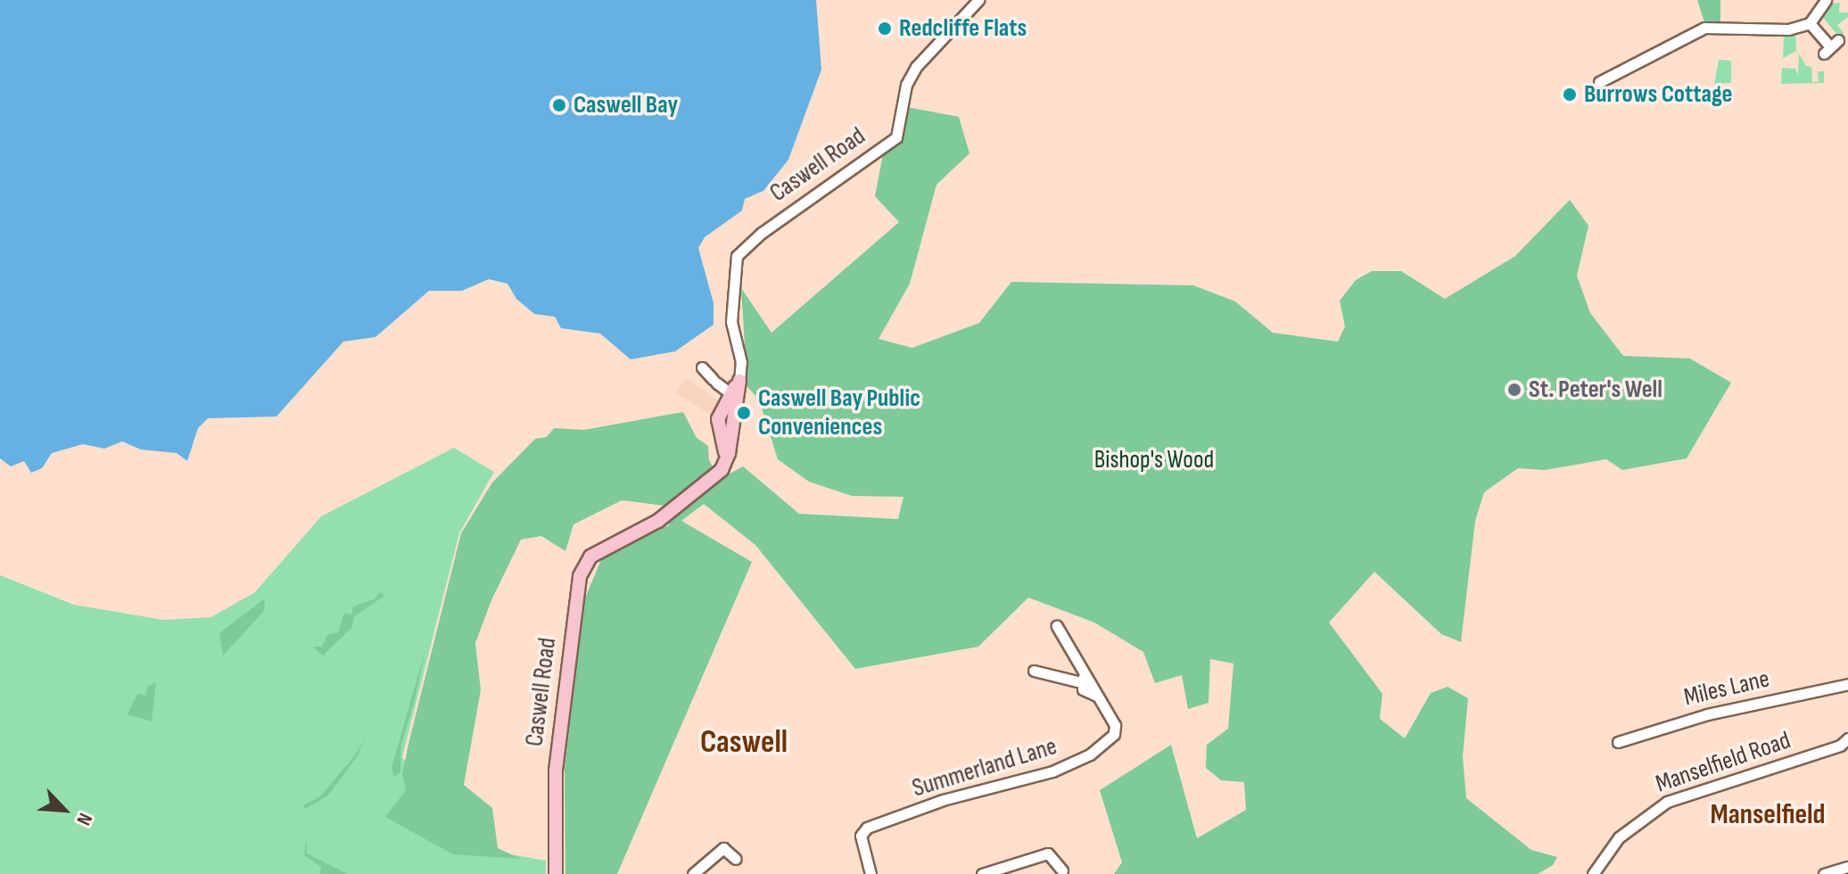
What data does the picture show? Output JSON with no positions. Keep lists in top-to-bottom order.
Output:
{
  "streets": {
    "main road": ["Caswell Road"],
    "street": ["Miles Lane", "Manselfield Road", "Summerland Lane"]
  },
  "districts": ["Caswell", "Manselfield"],
  "parks": ["Bishop's Wood"],
  "places": [
    "Redcliffe Flats",
    "Burrows Cottage",
    "Caswell Bay",
    "St. Peter's Well",
    "Caswell Bay Public Conveniences"
  ],
  "north": "bottom right"
}
